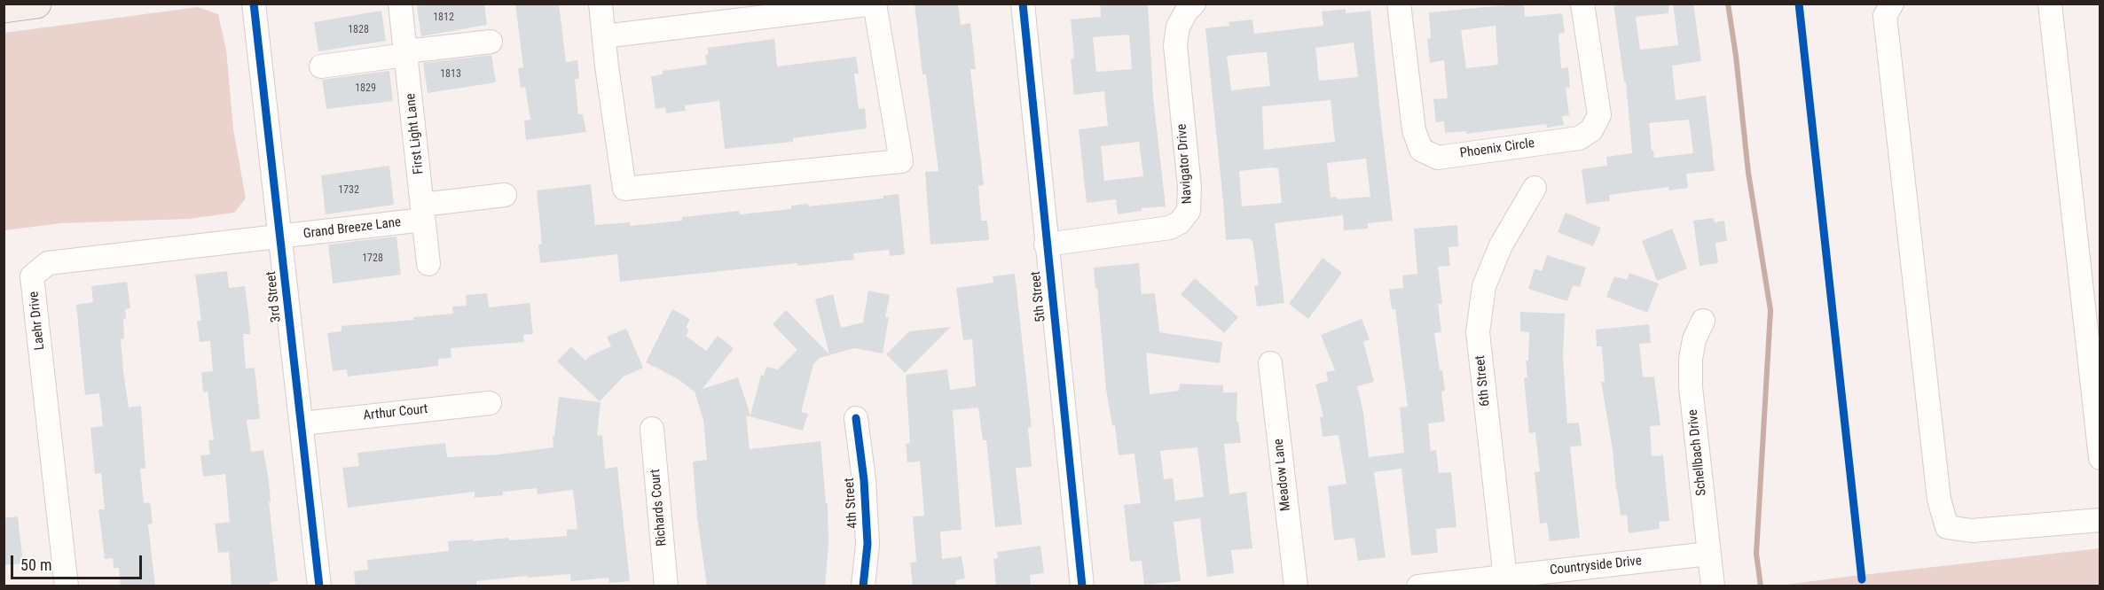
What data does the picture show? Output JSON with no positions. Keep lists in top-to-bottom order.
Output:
{
  "streets": {
    "street": [
      "First Light Lane",
      "Phoenix Circle",
      "Navigator Drive",
      "Grand Breeze Lane",
      "3rd Street",
      "5th Street",
      "Laehr Drive",
      "6th Street",
      "Arthur Court",
      "Schellbach Drive",
      "Meadow Lane",
      "4th Street",
      "Richards Court",
      "Countryside Drive"
    ]
  },
  "crossings": [
    ["First Light Lane", "Grand Breeze Lane"],
    ["Navigator Drive", "5th Street"],
    ["Grand Breeze Lane", "3rd Street"],
    ["Grand Breeze Lane", "Laehr Drive"],
    ["3rd Street", "Laehr Drive"],
    ["3rd Street", "Arthur Court"],
    ["6th Street", "Countryside Drive"],
    ["Schellbach Drive", "Countryside Drive"]
  ],
  "house_numbers": [
    "1812",
    "1828",
    "1813",
    "1829",
    "1732",
    "1728"
  ],
  "scale_bar": "50 m"
}
